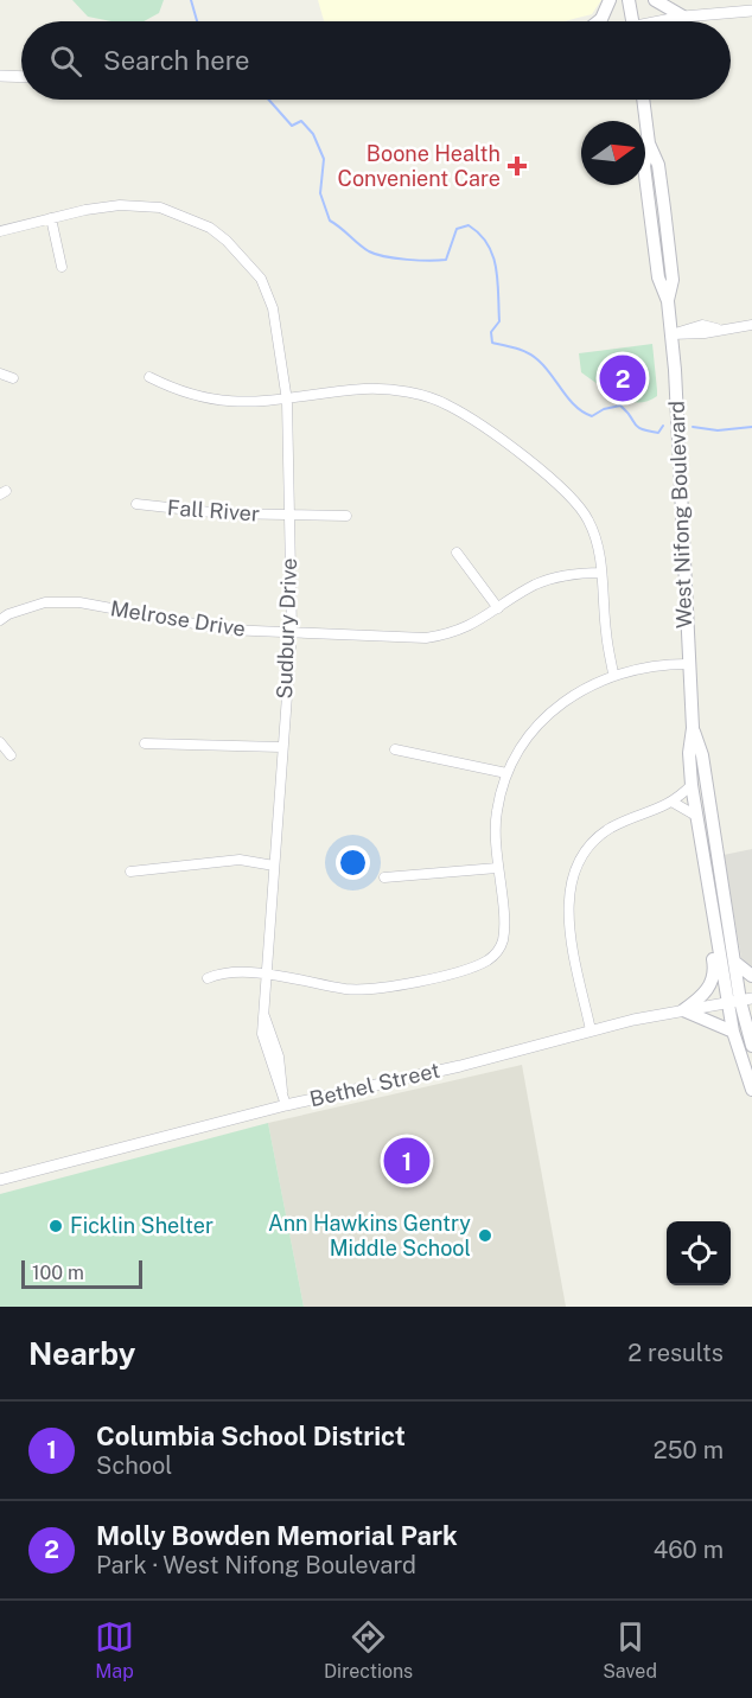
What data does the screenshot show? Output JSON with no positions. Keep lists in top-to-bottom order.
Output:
{
  "streets": {
    "main road": ["West Nifong Boulevard"],
    "street": [
      "Fall River",
      "Melrose Drive",
      "Sudbury Drive",
      "Bethel Street"
    ]
  },
  "crossings": [
    ["Fall River", "Sudbury Drive"],
    ["West Nifong Boulevard", "Bethel Street"],
    ["Melrose Drive", "Sudbury Drive"],
    ["Sudbury Drive", "Bethel Street"]
  ],
  "places": {
    "health": ["Boone Health Convenient Care"],
    "other": ["Ficklin Shelter", "Ann Hawkins Gentry Middle School"]
  },
  "scale_bar": "100 m",
  "north": "right",
  "page": {
    "search": "Search here",
    "pins": ["2", "1"],
    "scale": "100 m",
    "heading": ["Nearby", "2 results"],
    "list": [
      {
        "mark": "1",
        "name": "Columbia School District",
        "note": "School",
        "value": "250 m"
      },
      {
        "mark": "2",
        "name": "Molly Bowden Memorial Park",
        "note": "Park · West Nifong Boulevard",
        "value": "460 m"
      }
    ],
    "nav": ["Map", "Directions", "Saved"]
  }
}
